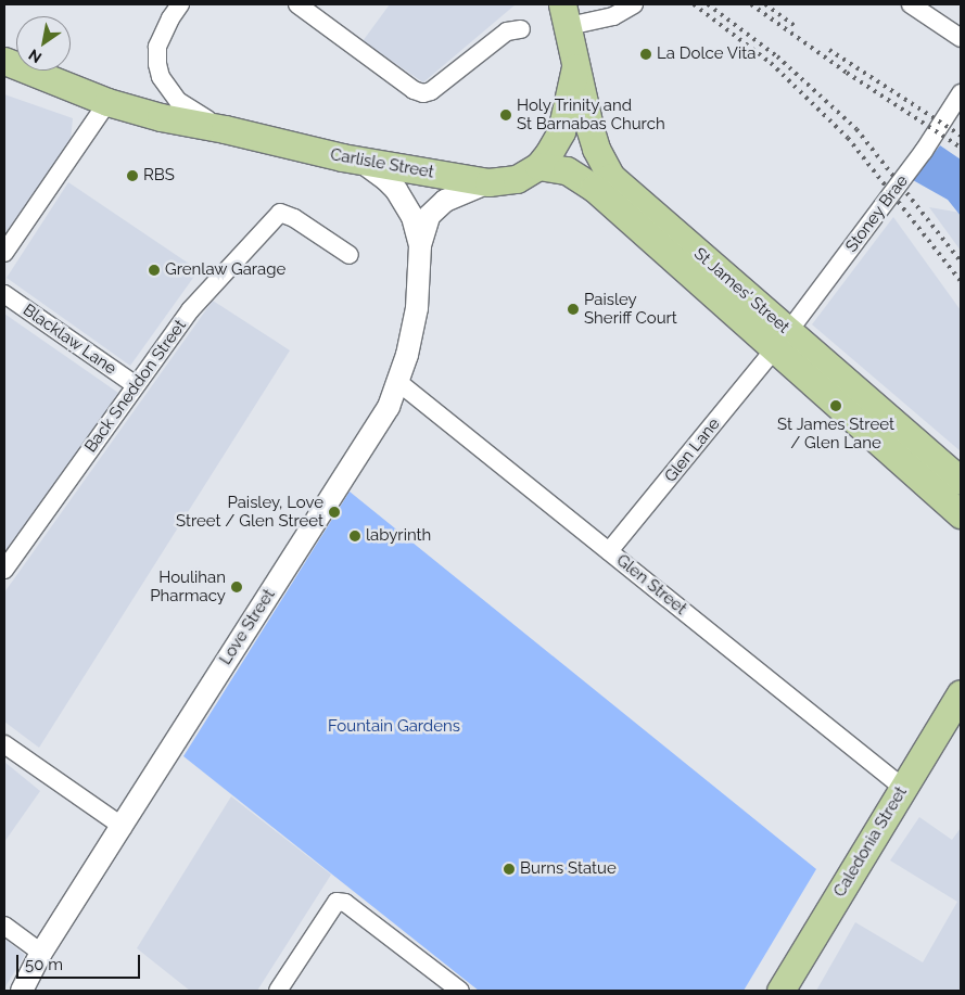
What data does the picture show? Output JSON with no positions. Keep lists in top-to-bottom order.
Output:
{
  "streets": {
    "main road": ["Carlisle Street", "St James' Street", "Caledonia Street"],
    "street": [
      "Stoney Brae",
      "Blacklaw Lane",
      "Back Sneddon Street",
      "Glen Lane",
      "Glen Street",
      "Love Street"
    ]
  },
  "crossings": [
    ["Carlisle Street", "St James' Street"],
    ["Carlisle Street", "Love Street"],
    ["Stoney Brae", "St James' Street"],
    ["Stoney Brae", "Glen Lane"],
    ["St James' Street", "Glen Lane"],
    ["Blacklaw Lane", "Back Sneddon Street"],
    ["Glen Lane", "Glen Street"],
    ["Glen Street", "Love Street"],
    ["Glen Street", "Caledonia Street"]
  ],
  "parks": ["Fountain Gardens"],
  "places": [
    "La Dolce Vita",
    "Holy Trinity and St Barnabas Church",
    "RBS",
    "Grenlaw Garage",
    "Paisley Sheriff Court",
    "St James Street / Glen Lane",
    "Paisley, Love Street / Glen Street",
    "labyrinth",
    "Houlihan Pharmacy",
    "Burns Statue"
  ],
  "scale_bar": "50 m",
  "north": "bottom left"
}
